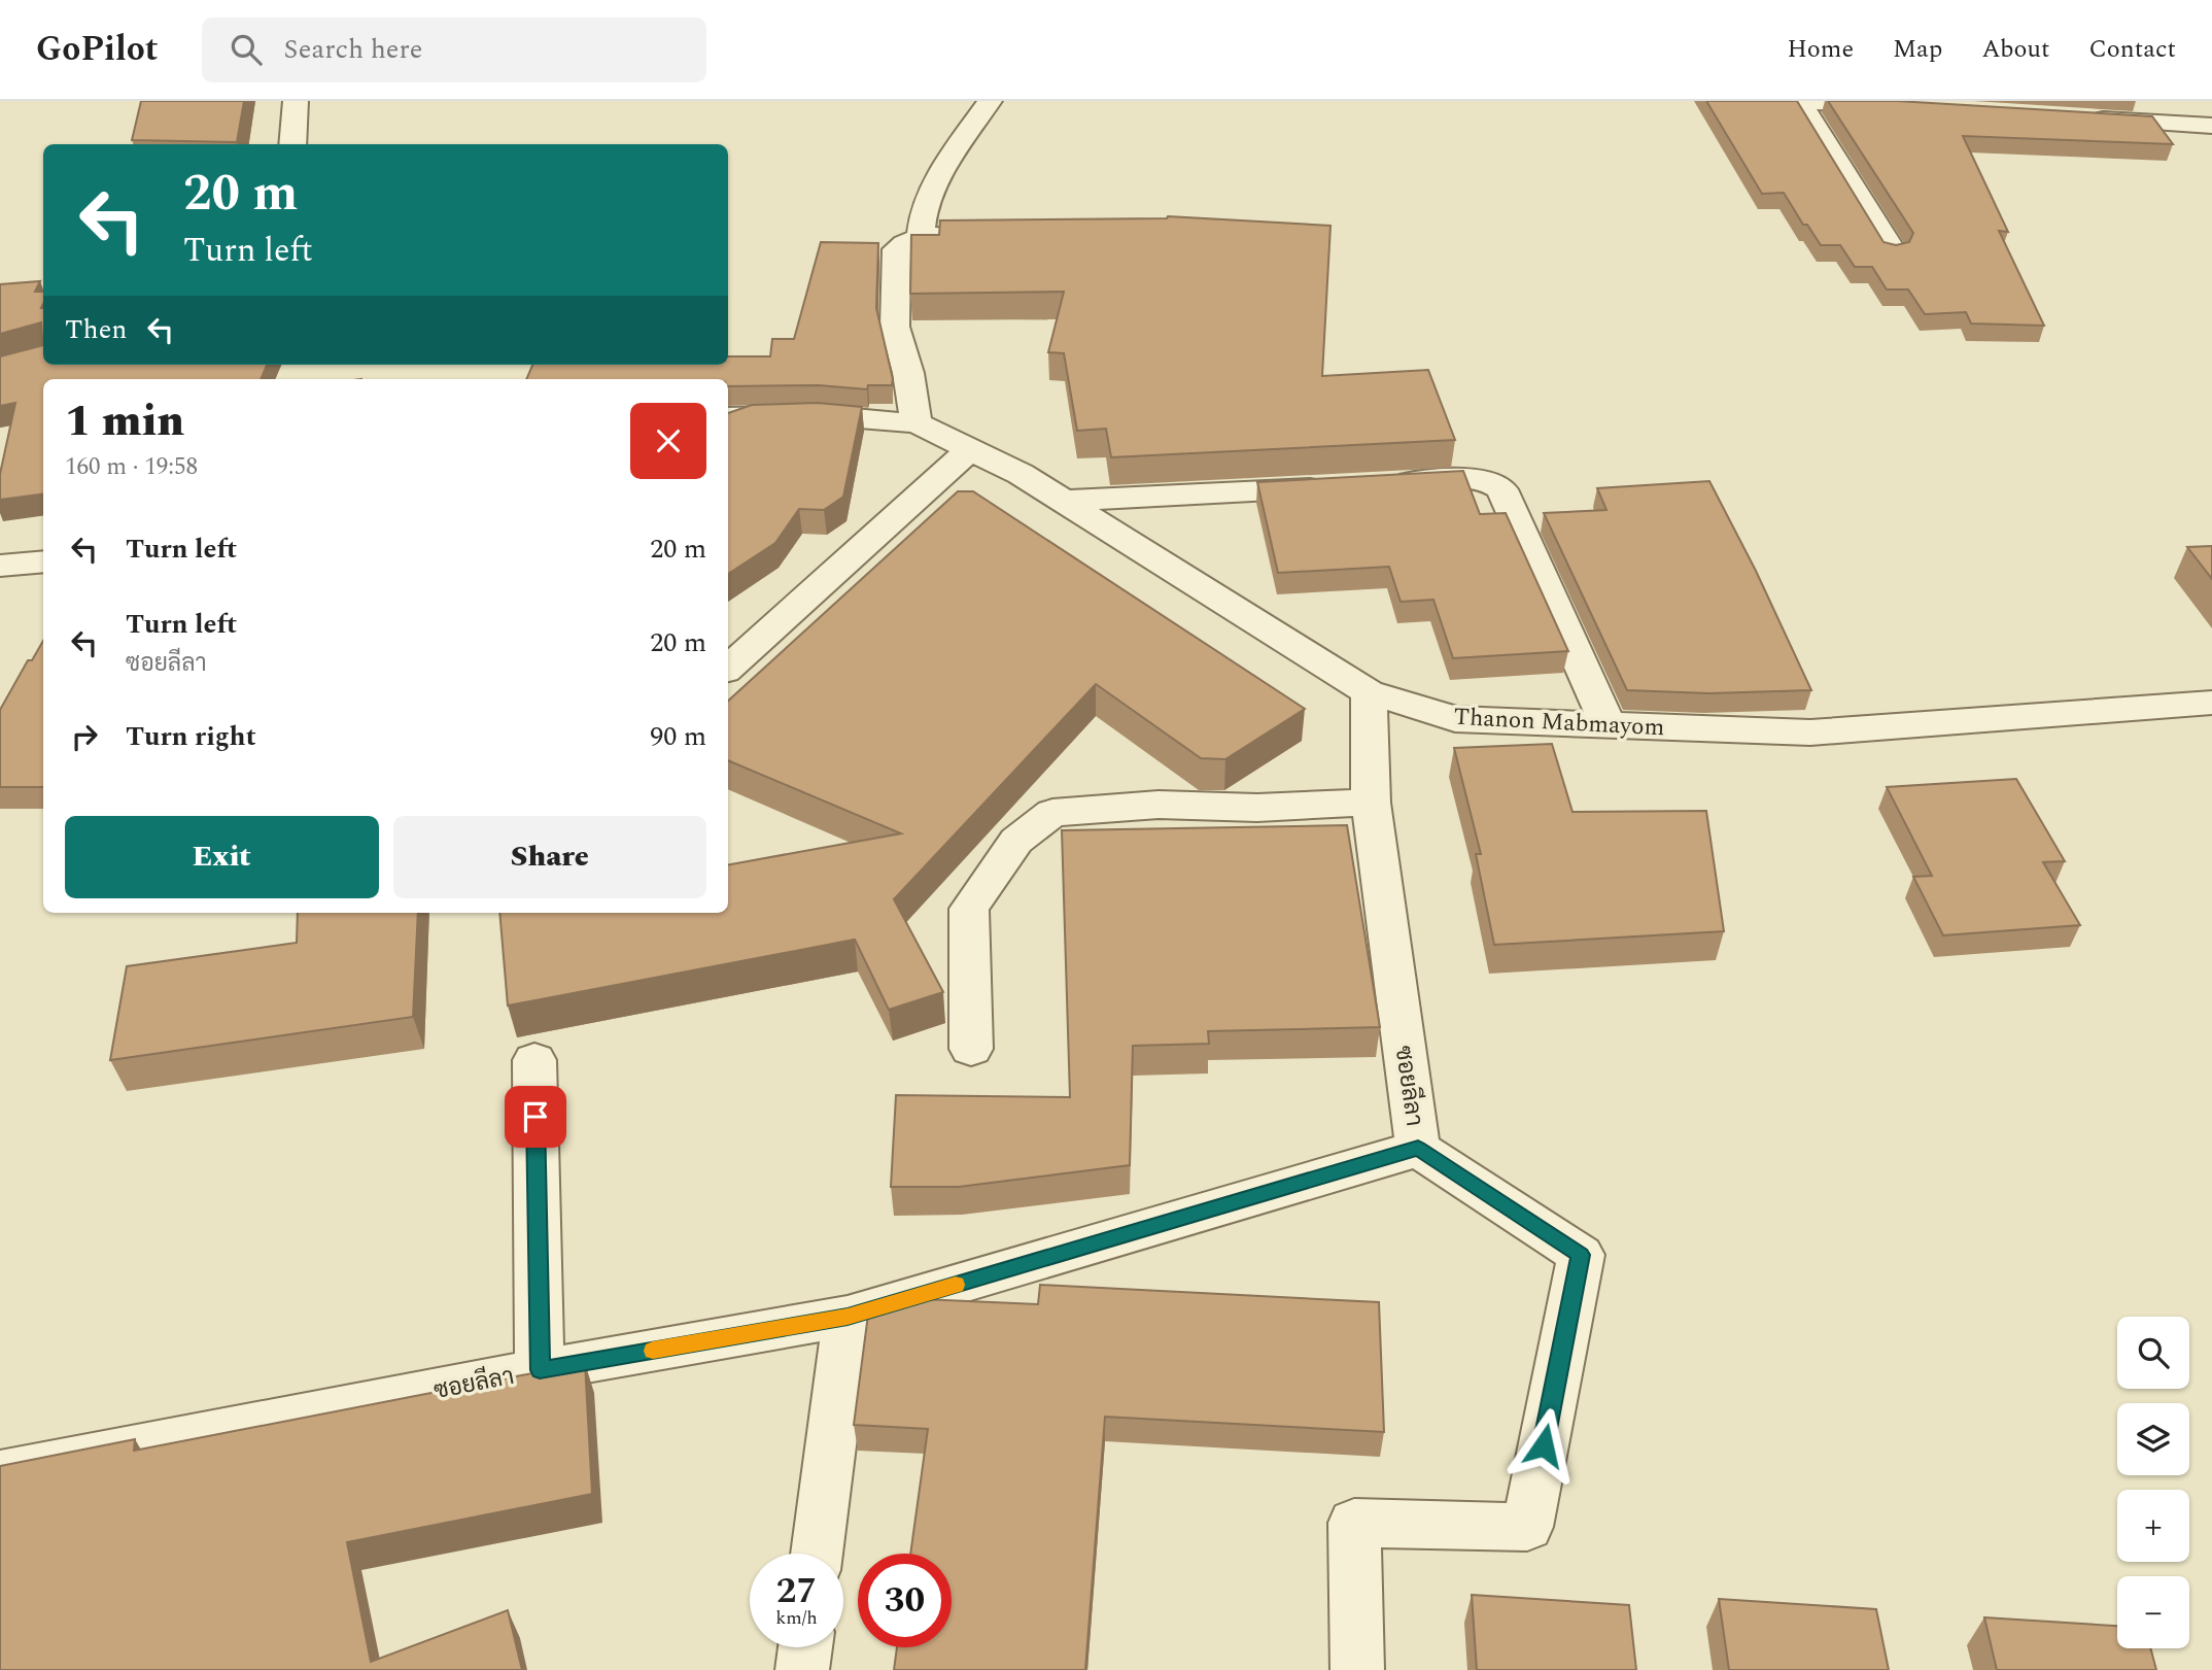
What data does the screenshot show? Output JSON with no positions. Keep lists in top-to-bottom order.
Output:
{
  "streets": {
    "street": ["Thanon Mabmayom", "ซอยลีลา"]
  },
  "crossings": [
    ["Thanon Mabmayom", "ซอยลีลา"]
  ],
  "page": {
    "header": "GoPilot",
    "search": "Search here",
    "nav": [
      "Home",
      "Map",
      "About",
      "Contact"
    ],
    "turn": ["20 m", "Turn left"],
    "then": "Then",
    "heading": ["1 min", "160 m · 19:58"],
    "list": [
      {
        "name": "Turn left",
        "value": "20 m"
      },
      {
        "name": "Turn left",
        "note": "ซอยลีลา",
        "value": "20 m"
      },
      {
        "name": "Turn right",
        "value": "90 m"
      }
    ],
    "buttons": ["Exit", "Share"],
    "map_buttons": ["+", "−"],
    "speed": "27 km/h",
    "limit": "30"
  }
}
